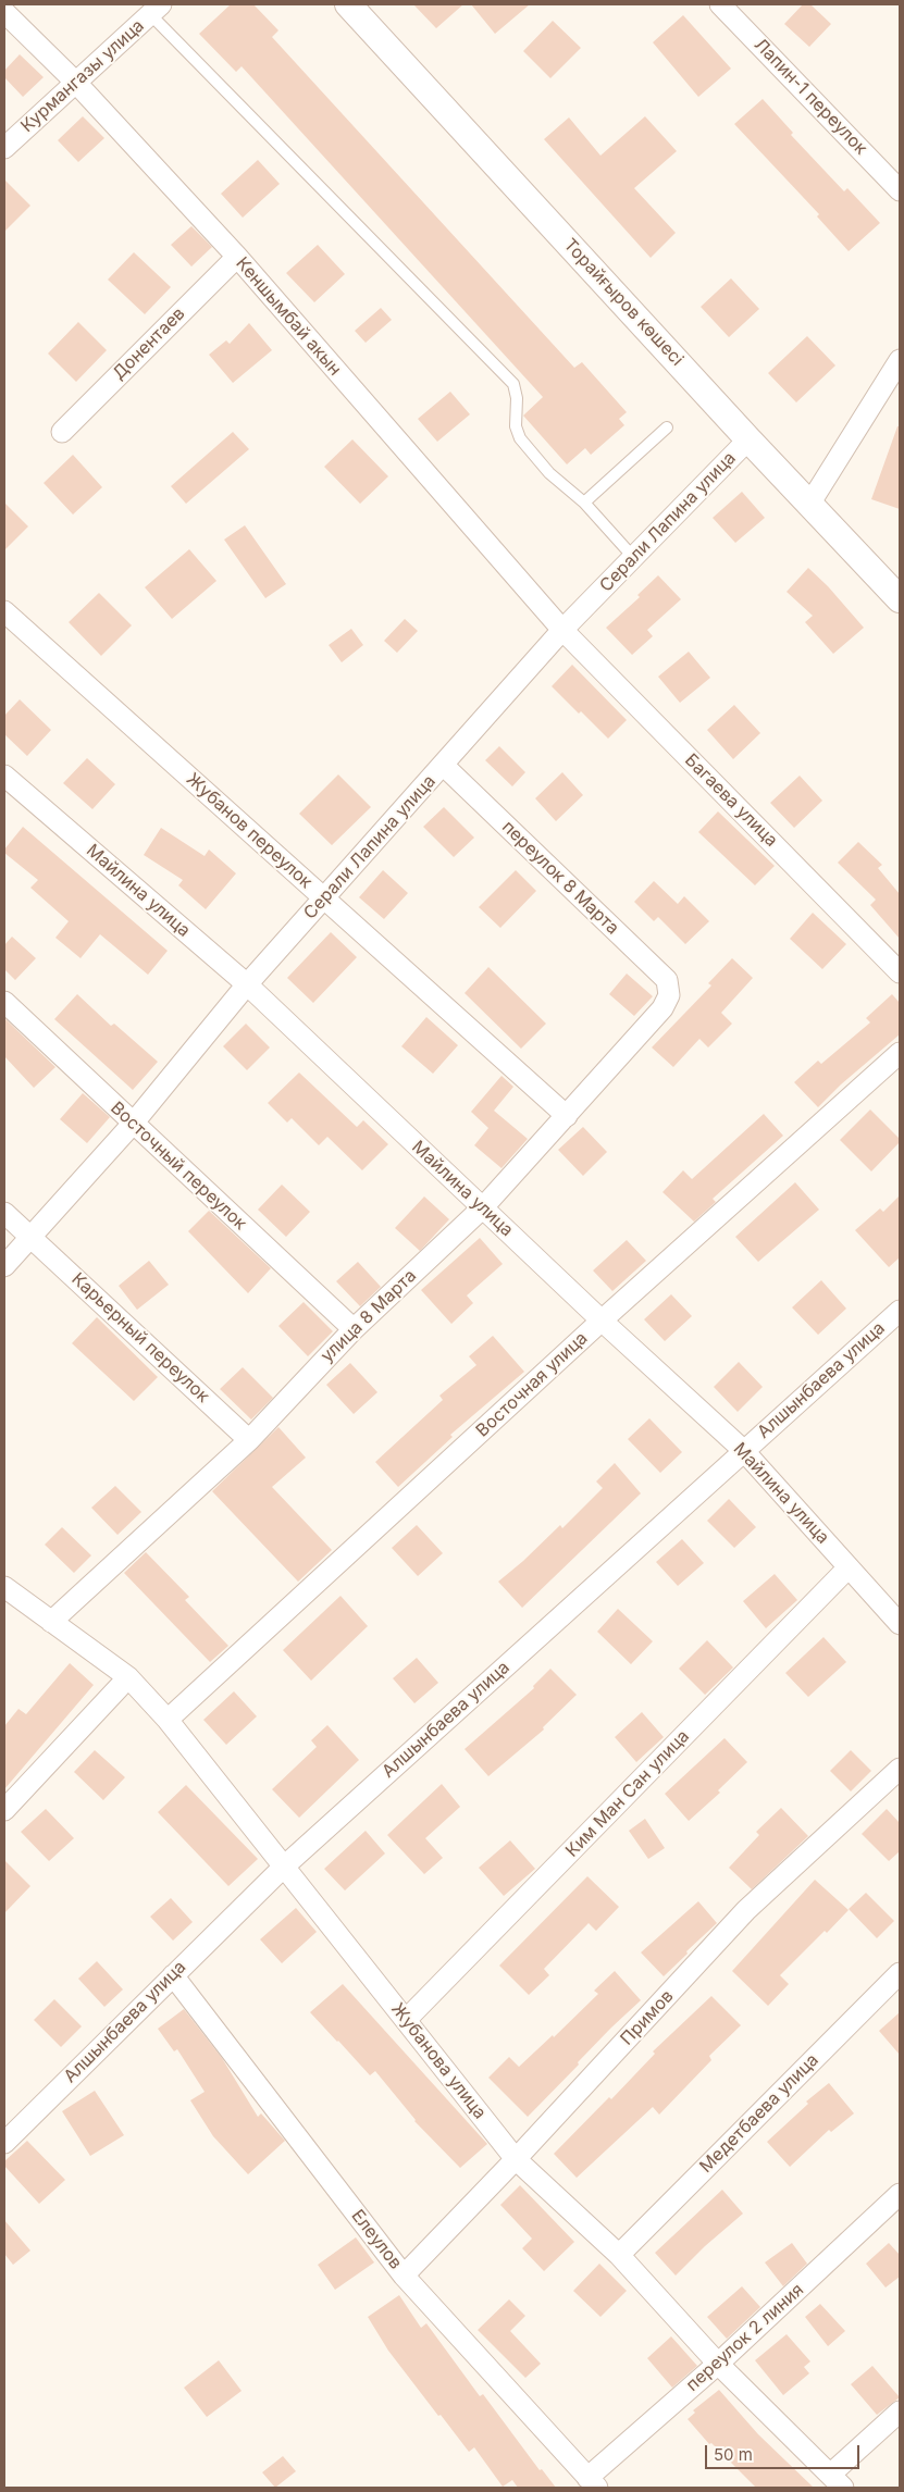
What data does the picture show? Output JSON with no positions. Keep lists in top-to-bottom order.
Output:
{
  "streets": {
    "street": [
      "Курмангазы улица",
      "Лапин-1 переулок",
      "Торайғыров көшесі",
      "Кеншымбай акын",
      "Донентаев",
      "Серали Лапина улица",
      "Багаева улица",
      "Жубанов переулок",
      "переулок 8 Марта",
      "Майлина улица",
      "Восточный переулок",
      "улица 8 Марта",
      "Карьерный переулок",
      "Алшынбаева улица",
      "Восточная улица",
      "Ким Ман Сан улица",
      "Примов",
      "Жубанова улица",
      "Медетбаева улица",
      "Елеулов",
      "переулок 2 линия"
    ]
  },
  "crossings": [
    ["Курмангазы улица", "Кеншымбай акын"],
    ["Торайғыров көшесі", "Серали Лапина улица"],
    ["Кеншымбай акын", "Донентаев"],
    ["Кеншымбай акын", "Серали Лапина улица"],
    ["Кеншымбай акын", "Багаева улица"],
    ["Серали Лапина улица", "Багаева улица"],
    ["Серали Лапина улица", "Жубанов переулок"],
    ["Серали Лапина улица", "переулок 8 Марта"],
    ["Серали Лапина улица", "Майлина улица"],
    ["Серали Лапина улица", "Восточный переулок"],
    ["Серали Лапина улица", "Карьерный переулок"],
    ["Жубанов переулок", "улица 8 Марта"],
    ["переулок 8 Марта", "улица 8 Марта"],
    ["Майлина улица", "улица 8 Марта"],
    ["Майлина улица", "Алшынбаева улица"],
    ["Майлина улица", "Восточная улица"],
    ["Майлина улица", "Ким Ман Сан улица"],
    ["Восточный переулок", "улица 8 Марта"],
    ["улица 8 Марта", "Карьерный переулок"],
    ["улица 8 Марта", "Жубанова улица"],
    ["Алшынбаева улица", "Жубанова улица"],
    ["Алшынбаева улица", "Елеулов"],
    ["Восточная улица", "Жубанова улица"],
    ["Ким Ман Сан улица", "Жубанова улица"],
    ["Примов", "Жубанова улица"],
    ["Примов", "Елеулов"],
    ["Жубанова улица", "Медетбаева улица"],
    ["Жубанова улица", "переулок 2 линия"],
    ["Елеулов", "переулок 2 линия"]
  ],
  "scale_bar": "50 m"
}
